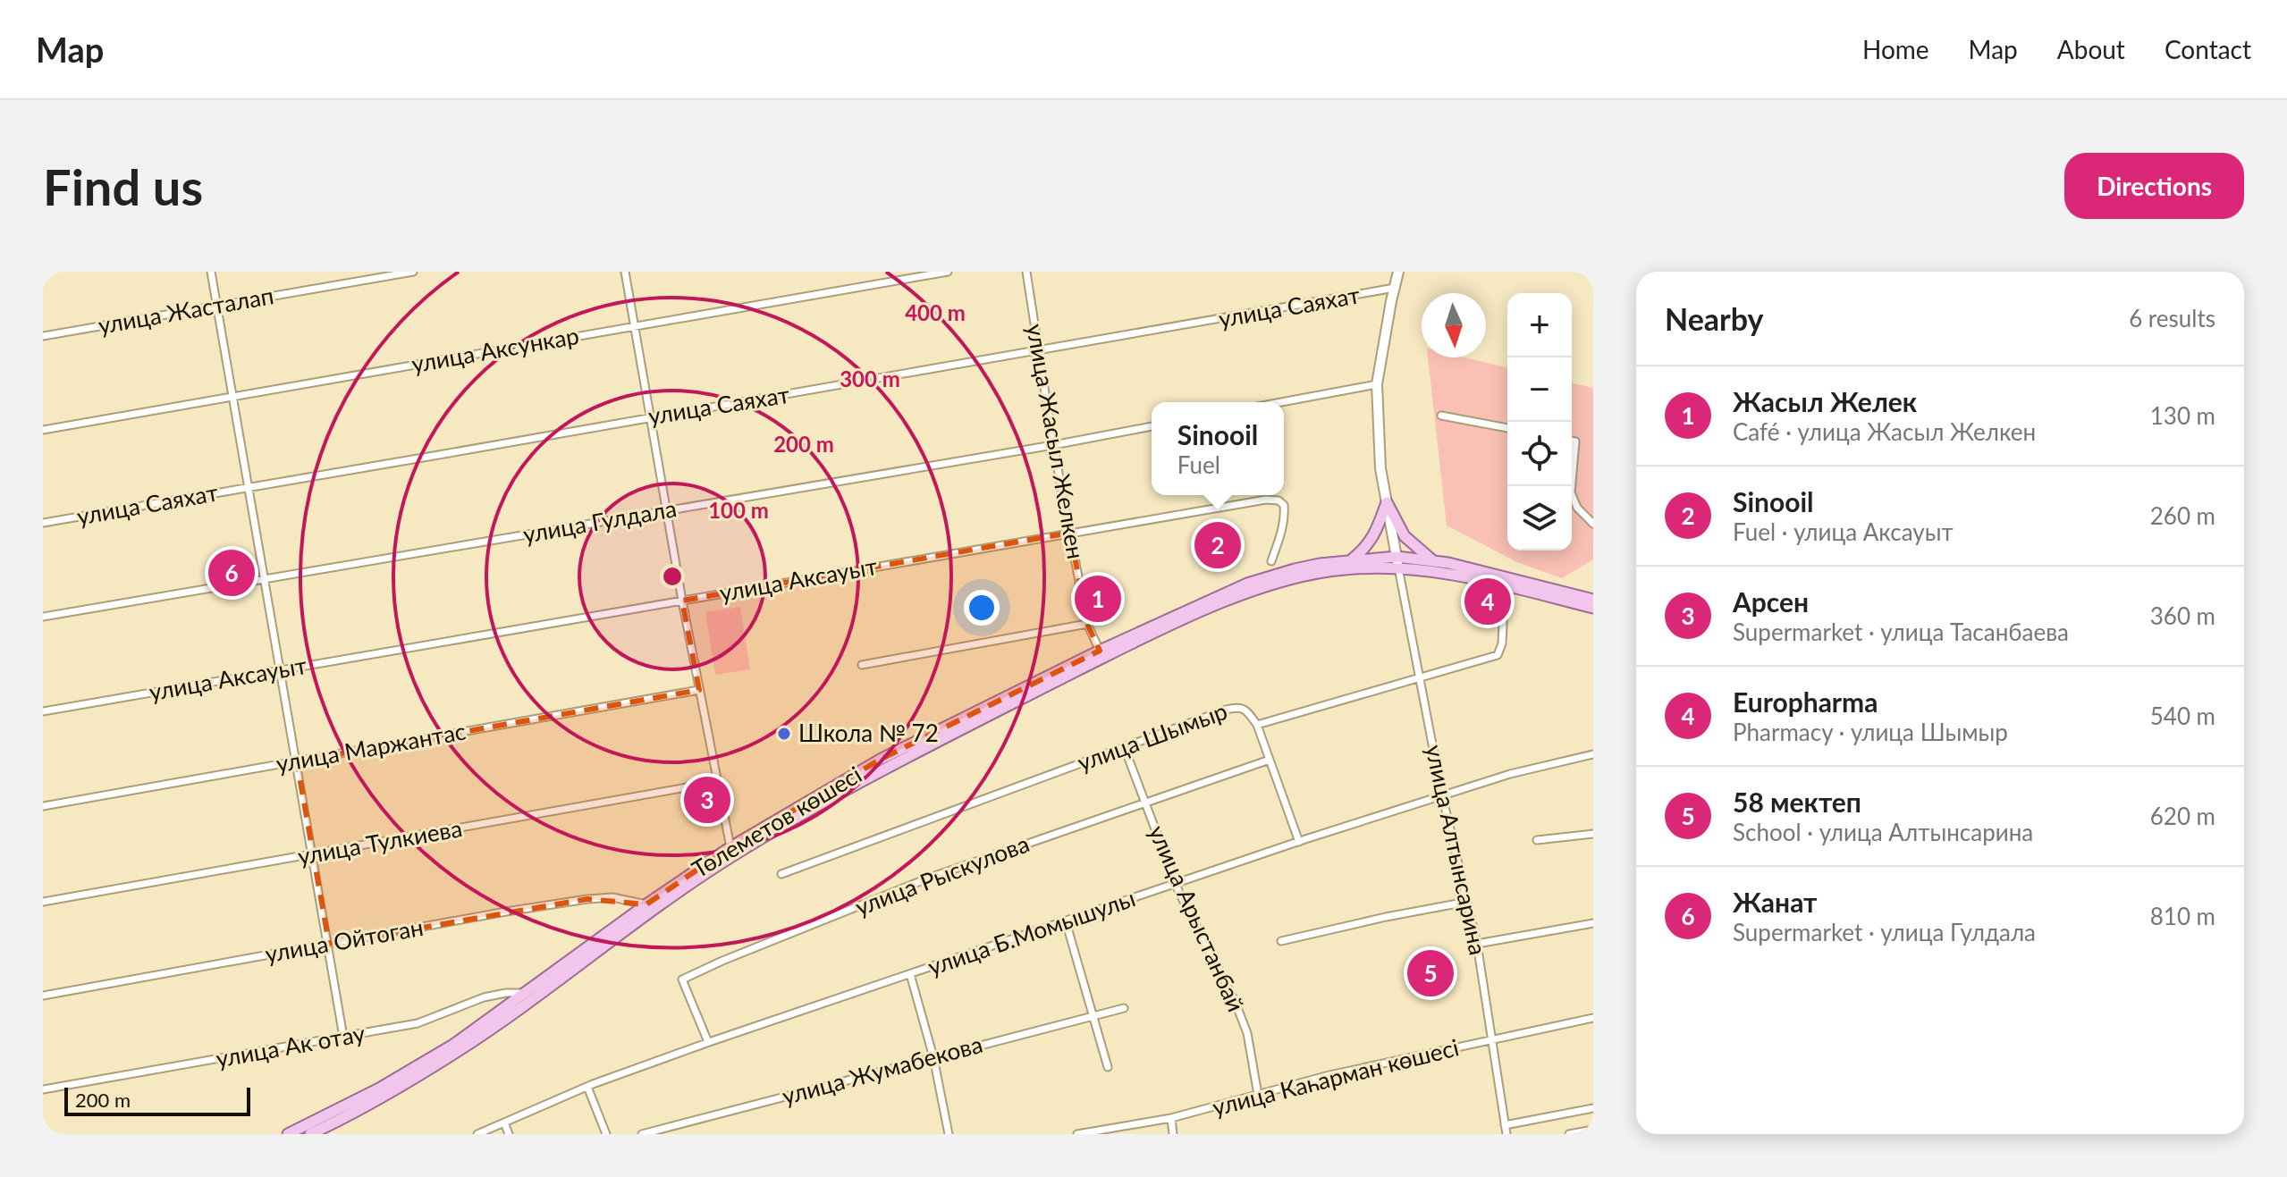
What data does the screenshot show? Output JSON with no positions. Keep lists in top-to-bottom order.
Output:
{
  "streets": {
    "main road": ["Төлеметов көшесі"],
    "street": [
      "улица Саяхат",
      "улица Жасталап",
      "улица Аксункар",
      "улица Жасыл Желкен",
      "улица Гулдала",
      "улица Аксауыт",
      "улица Шымыр",
      "улица Маржантас",
      "улица Тулкиева",
      "улица Алтынсарина",
      "улица Рыскулова",
      "улица Арыстанбай",
      "улица Б.Момышулы",
      "улица Ойтоган",
      "улица Ак отау",
      "улица Жумабекова",
      "улица Каһарман көшесі"
    ]
  },
  "crossings": [
    ["улица Саяхат", "улица Жасыл Желкен"],
    ["улица Жасыл Желкен", "улица Гулдала"],
    ["улица Жасыл Желкен", "улица Аксауыт"],
    ["улица Жасыл Желкен", "Төлеметов көшесі"],
    ["улица Шымыр", "Төлеметов көшесі"],
    ["улица Шымыр", "улица Алтынсарина"],
    ["улица Шымыр", "улица Арыстанбай"],
    ["Төлеметов көшесі", "улица Алтынсарина"],
    ["Төлеметов көшесі", "улица Ойтоган"],
    ["Төлеметов көшесі", "улица Ак отау"],
    ["улица Алтынсарина", "улица Б.Момышулы"],
    ["улица Алтынсарина", "улица Каһарман көшесі"],
    ["улица Рыскулова", "улица Арыстанбай"],
    ["улица Рыскулова", "улица Б.Момышулы"],
    ["улица Арыстанбай", "улица Б.Момышулы"],
    ["улица Арыстанбай", "улица Каһарман көшесі"]
  ],
  "places": ["Школа № 72"],
  "scale_bar": "200 m",
  "north": "bottom",
  "page": {
    "header": "Map",
    "nav": [
      "Home",
      "Map",
      "About",
      "Contact"
    ],
    "buttons": "Directions",
    "title": "Find us",
    "heading": ["Nearby", "6 results"],
    "map_buttons": ["+", "−"],
    "list": [
      {
        "mark": "1",
        "name": "Жасыл Желек",
        "note": "Café · улица Жасыл Желкен",
        "value": "130 m"
      },
      {
        "mark": "2",
        "name": "Sinooil",
        "note": "Fuel · улица Аксауыт",
        "value": "260 m"
      },
      {
        "mark": "3",
        "name": "Арсен",
        "note": "Supermarket · улица Тасанбаева",
        "value": "360 m"
      },
      {
        "mark": "4",
        "name": "Europharma",
        "note": "Pharmacy · улица Шымыр",
        "value": "540 m"
      },
      {
        "mark": "5",
        "name": "58 мектеп",
        "note": "School · улица Алтынсарина",
        "value": "620 m"
      },
      {
        "mark": "6",
        "name": "Жанат",
        "note": "Supermarket · улица Гулдала",
        "value": "810 m"
      }
    ],
    "popup": ["Sinooil", "Fuel"],
    "pins": [
      "2",
      "6",
      "1",
      "4",
      "3",
      "5"
    ],
    "scale": "200 m"
  },
  "rings": [
    "400 m",
    "300 m",
    "200 m",
    "100 m"
  ]
}
